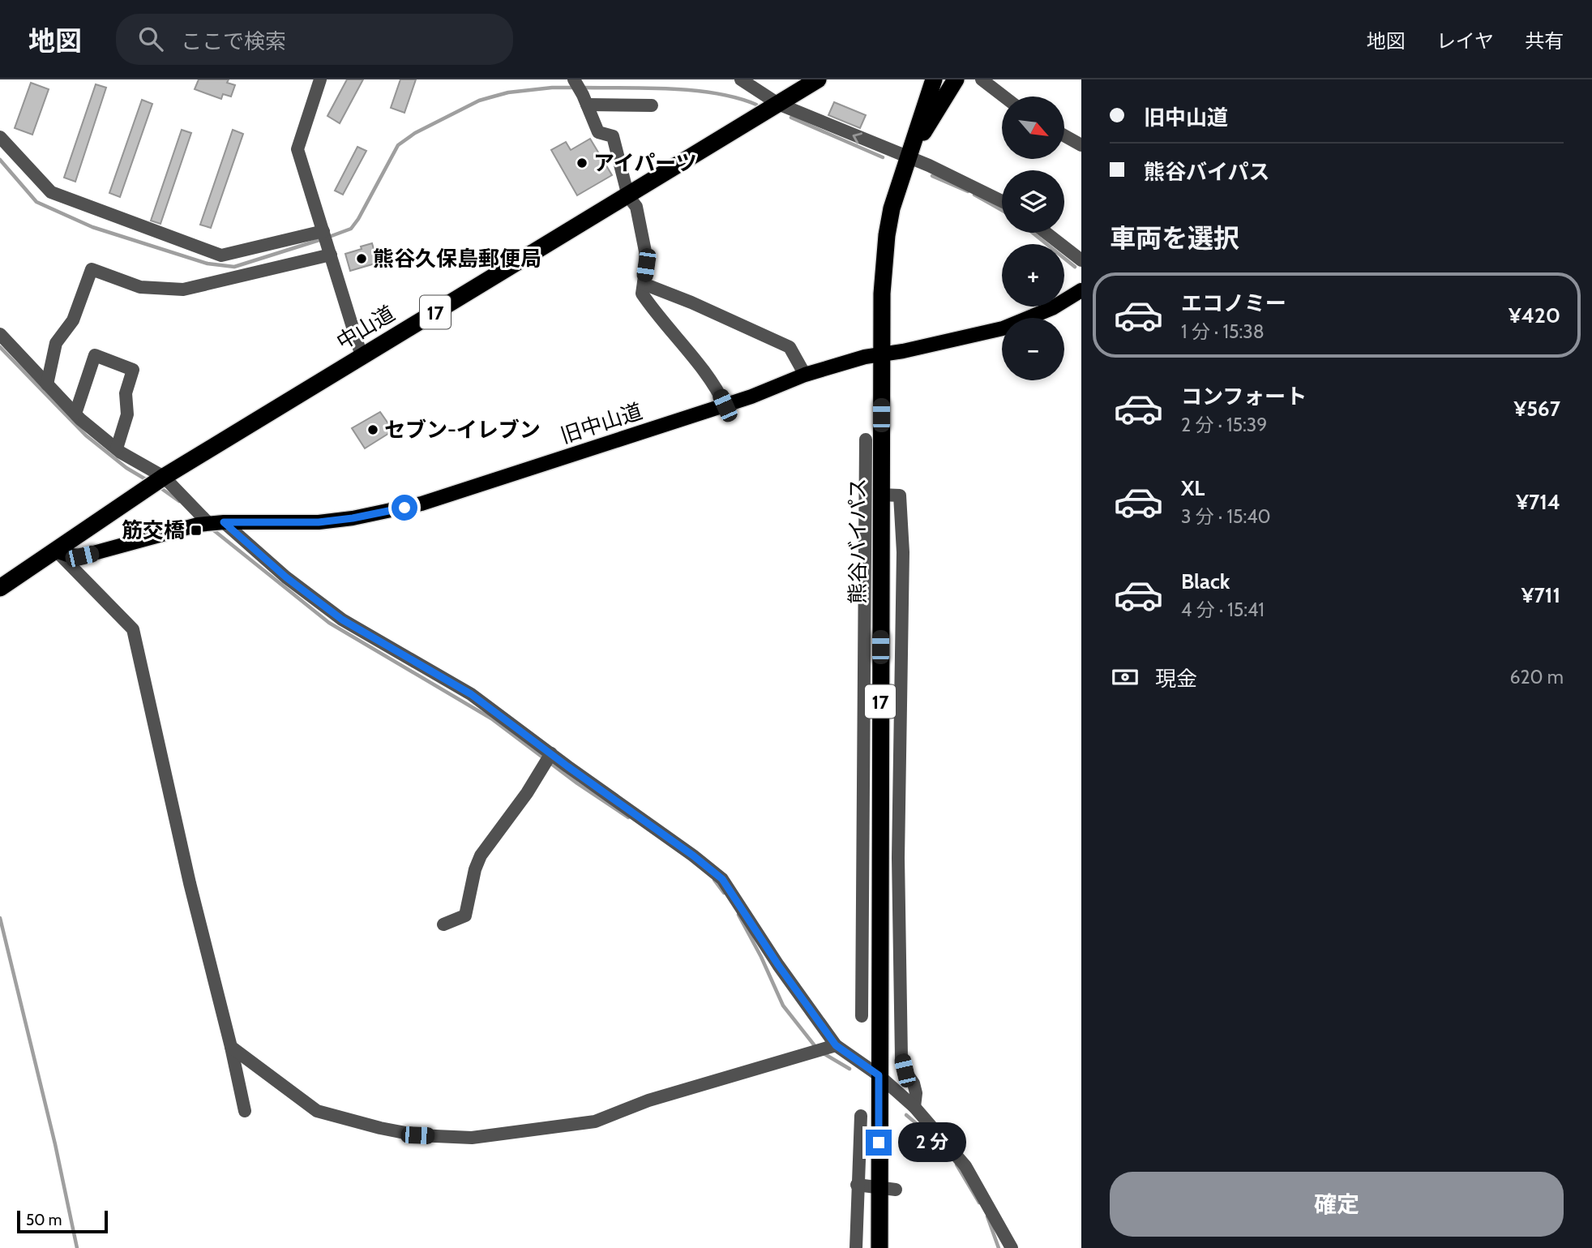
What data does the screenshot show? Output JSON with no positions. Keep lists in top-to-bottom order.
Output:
{
  "streets": {
    "highway": ["17", "中山道", "熊谷バイパス"],
    "main road": ["旧中山道"]
  },
  "crossings": [
    ["中山道", "旧中山道"],
    ["旧中山道", "熊谷バイパス"]
  ],
  "places": {
    "other": ["アイパーツ", "熊谷久保島郵便局", "セブン-イレブン"],
    "transit": ["筋交橋"]
  },
  "scale_bar": "50 m",
  "north": "bottom right",
  "page": {
    "header": "地図",
    "search": "ここで検索",
    "nav": ["地図", "レイヤ", "共有"],
    "banner": ["旧中山道", "熊谷バイパス"],
    "map_buttons": ["+", "−"],
    "heading": "車両を選択",
    "list": [
      {
        "name": "エコノミー",
        "note": "1 分 · 15:38",
        "value": "¥420"
      },
      {
        "name": "コンフォート",
        "note": "2 分 · 15:39",
        "value": "¥567"
      },
      {
        "name": "XL",
        "note": "3 分 · 15:40",
        "value": "¥714"
      },
      {
        "name": "Black",
        "note": "4 分 · 15:41",
        "value": "¥711"
      }
    ],
    "pay": ["現金", "620 m"],
    "bubble": "2 分",
    "buttons": "確定",
    "scale": "50 m"
  }
}
